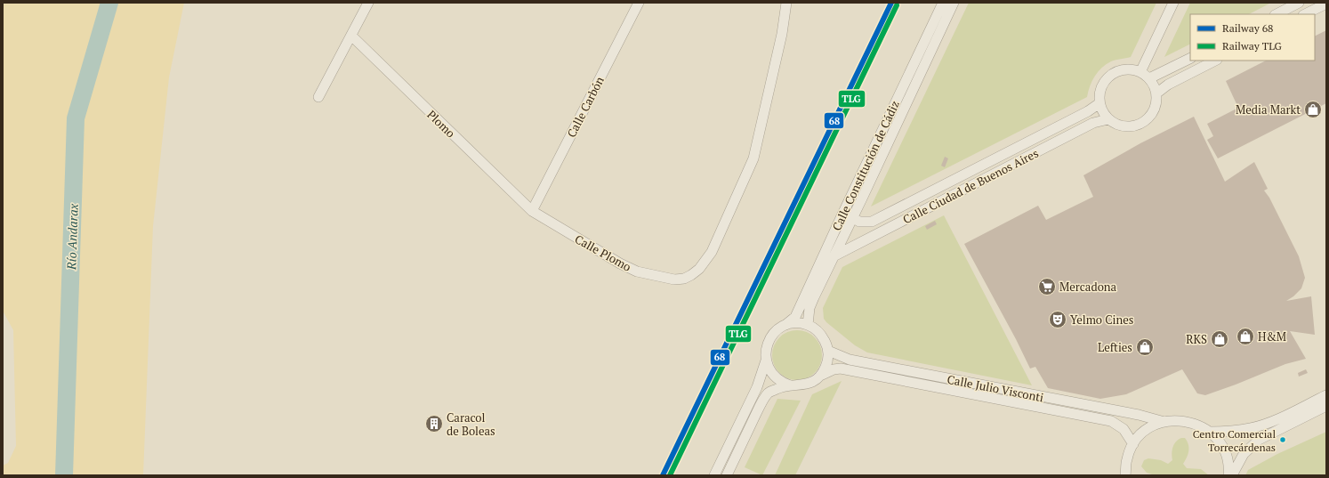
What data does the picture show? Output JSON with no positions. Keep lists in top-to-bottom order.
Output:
{
  "streets": {
    "street": [
      "Calle Carbón",
      "Plomo",
      "Calle Constitución de Cádiz",
      "Calle Ciudad de Buenos Aires",
      "Calle Plomo",
      "Calle Julio Visconti"
    ]
  },
  "crossings": [
    ["Calle Carbón", "Plomo"],
    ["Calle Carbón", "Calle Plomo"],
    ["Plomo", "Calle Plomo"],
    ["Calle Constitución de Cádiz", "Calle Ciudad de Buenos Aires"],
    ["Calle Constitución de Cádiz", "Calle Julio Visconti"]
  ],
  "water": ["Río Andarax"],
  "places": {
    "shop": [
      "Media Markt",
      "H&M",
      "RKS",
      "Lefties"
    ],
    "supermarket": ["Mercadona"],
    "theatre": ["Yelmo Cines"],
    "building": ["Caracol de Boleas"],
    "other": ["Centro Comercial Torrecárdenas"]
  },
  "lines": ["rail line 68", "rail line TLG"],
  "legend": ["Railway 68", "Railway TLG"]
}
